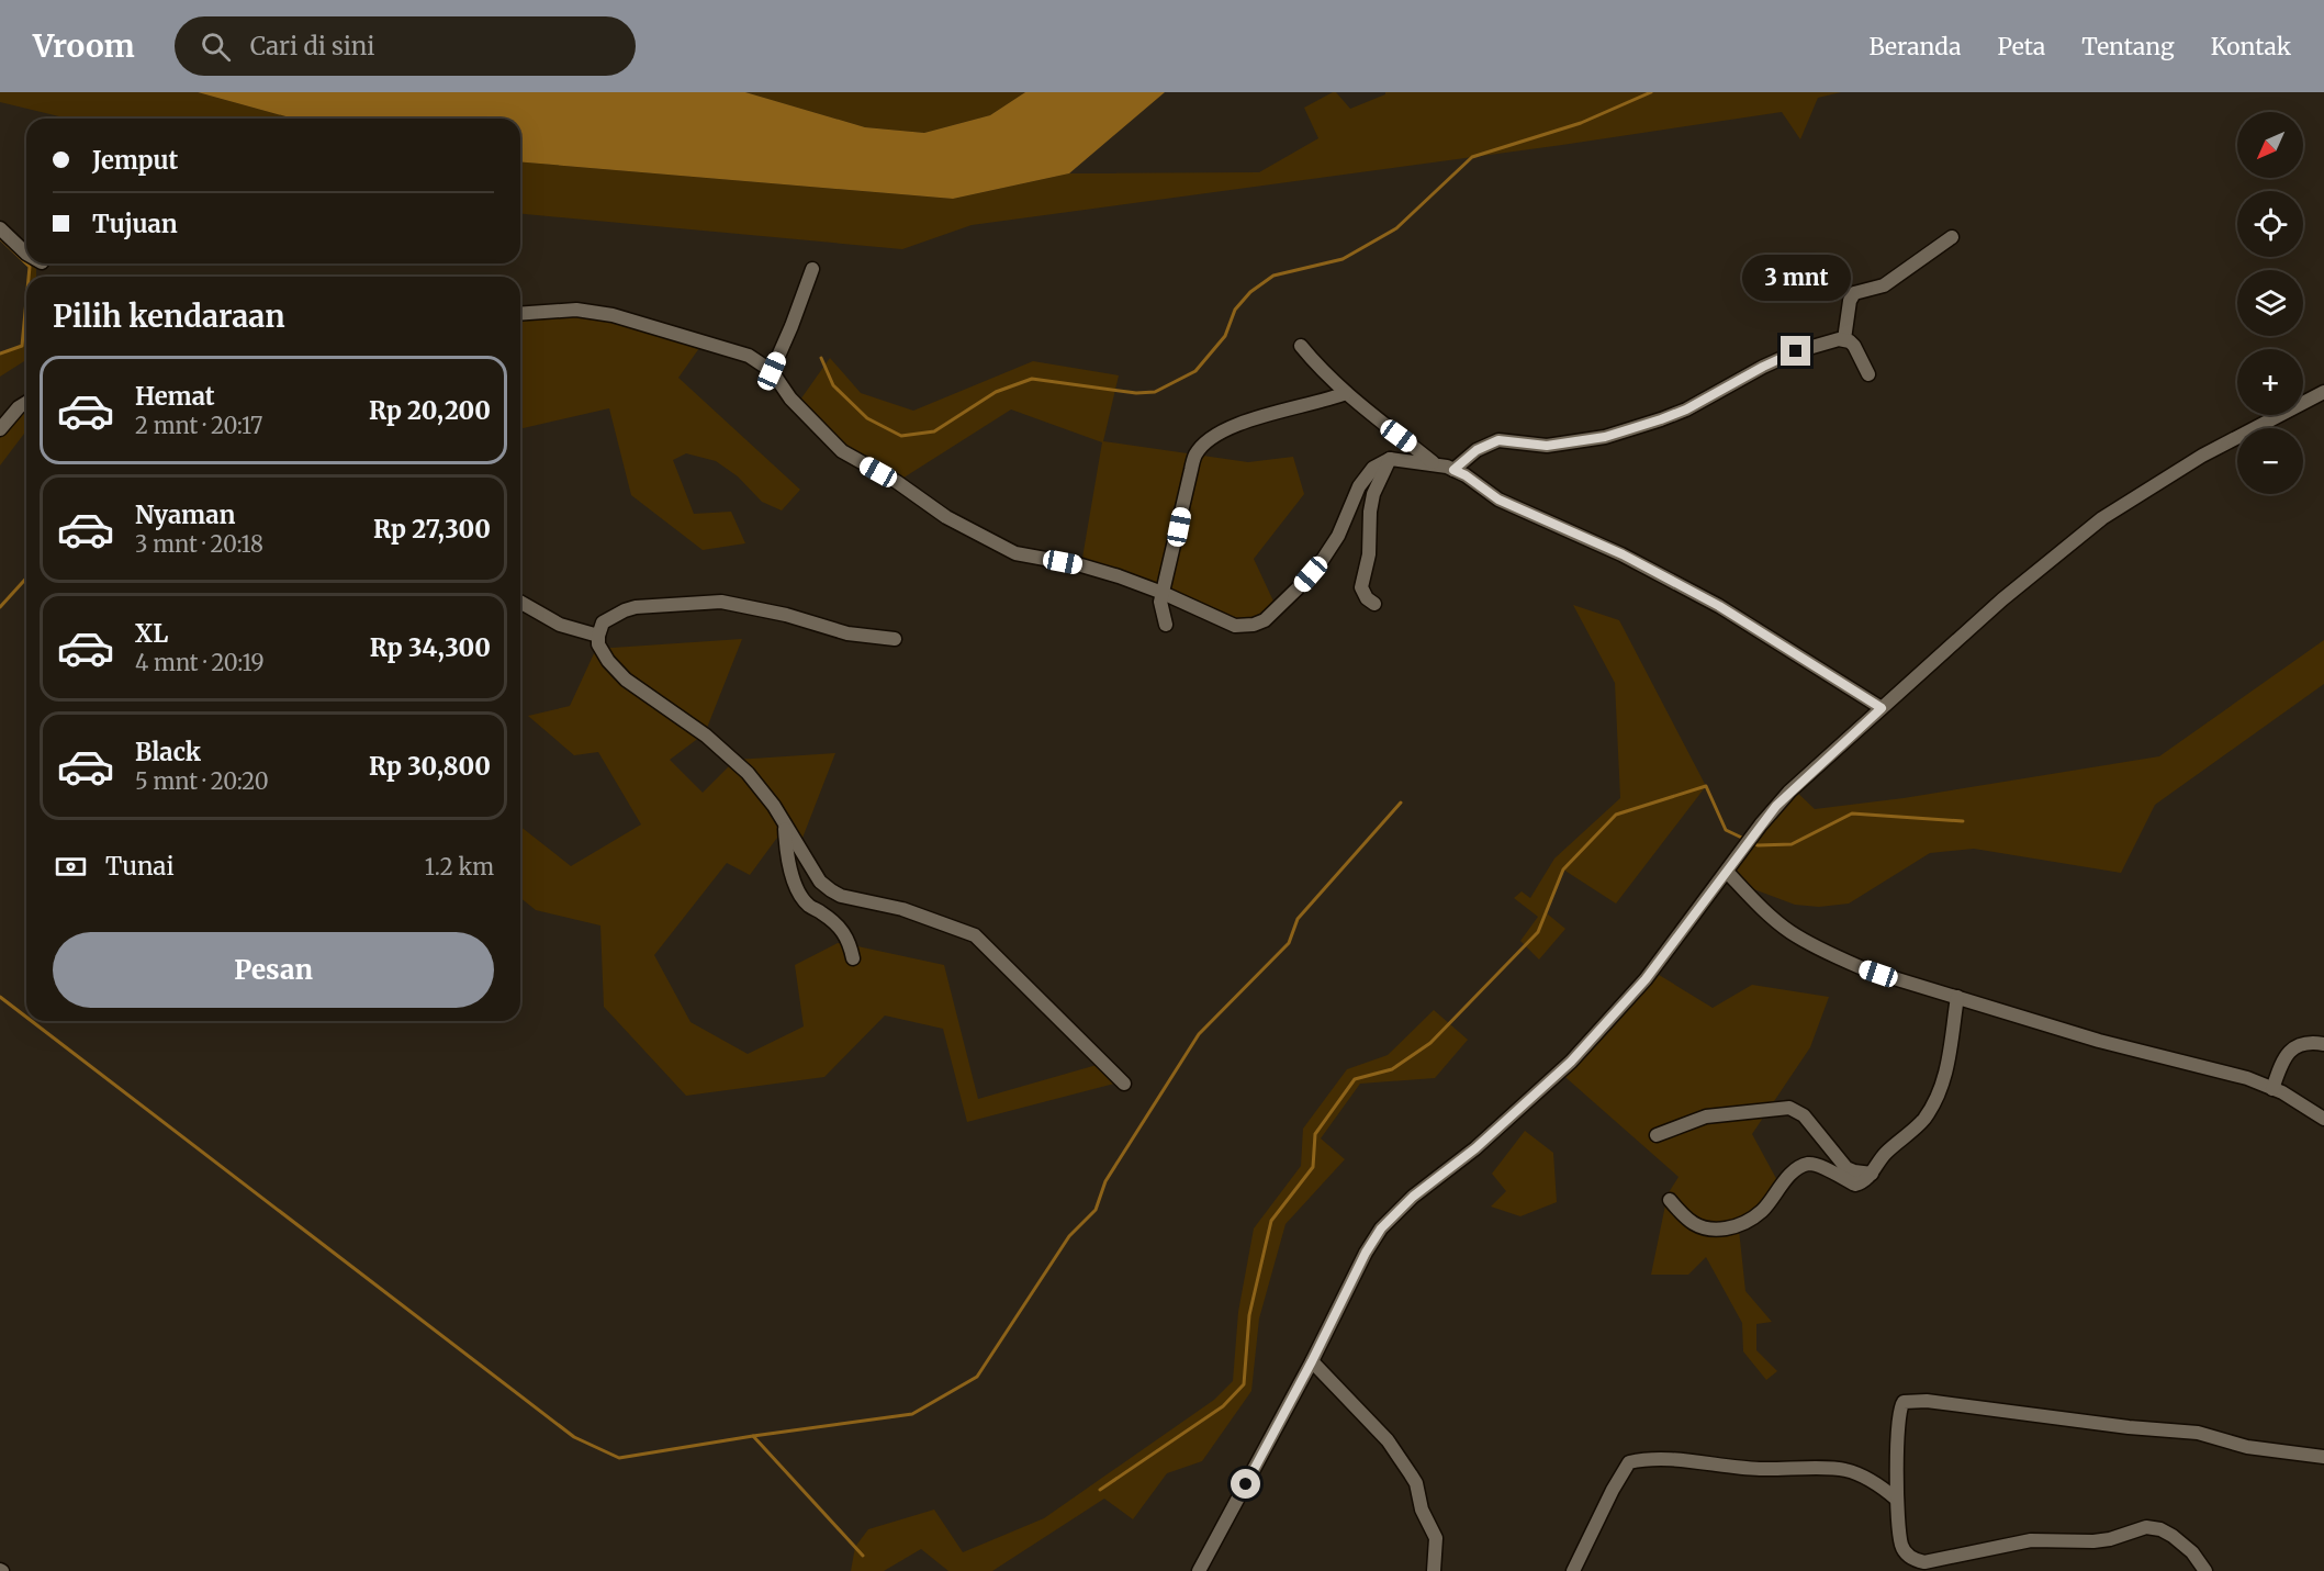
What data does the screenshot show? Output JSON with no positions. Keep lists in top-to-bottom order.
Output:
{
  "north": "bottom left",
  "page": {
    "header": "Vroom",
    "search": "Cari di sini",
    "nav": [
      "Beranda",
      "Peta",
      "Tentang",
      "Kontak"
    ],
    "map_buttons": ["+", "−"],
    "banner": ["Jemput", "Tujuan"],
    "bubble": "3 mnt",
    "heading": "Pilih kendaraan",
    "list": [
      {
        "name": "Hemat",
        "note": "2 mnt · 20:17",
        "value": "Rp 20,200"
      },
      {
        "name": "Nyaman",
        "note": "3 mnt · 20:18",
        "value": "Rp 27,300"
      },
      {
        "name": "XL",
        "note": "4 mnt · 20:19",
        "value": "Rp 34,300"
      },
      {
        "name": "Black",
        "note": "5 mnt · 20:20",
        "value": "Rp 30,800"
      }
    ],
    "pay": ["Tunai", "1.2 km"],
    "buttons": "Pesan"
  }
}
